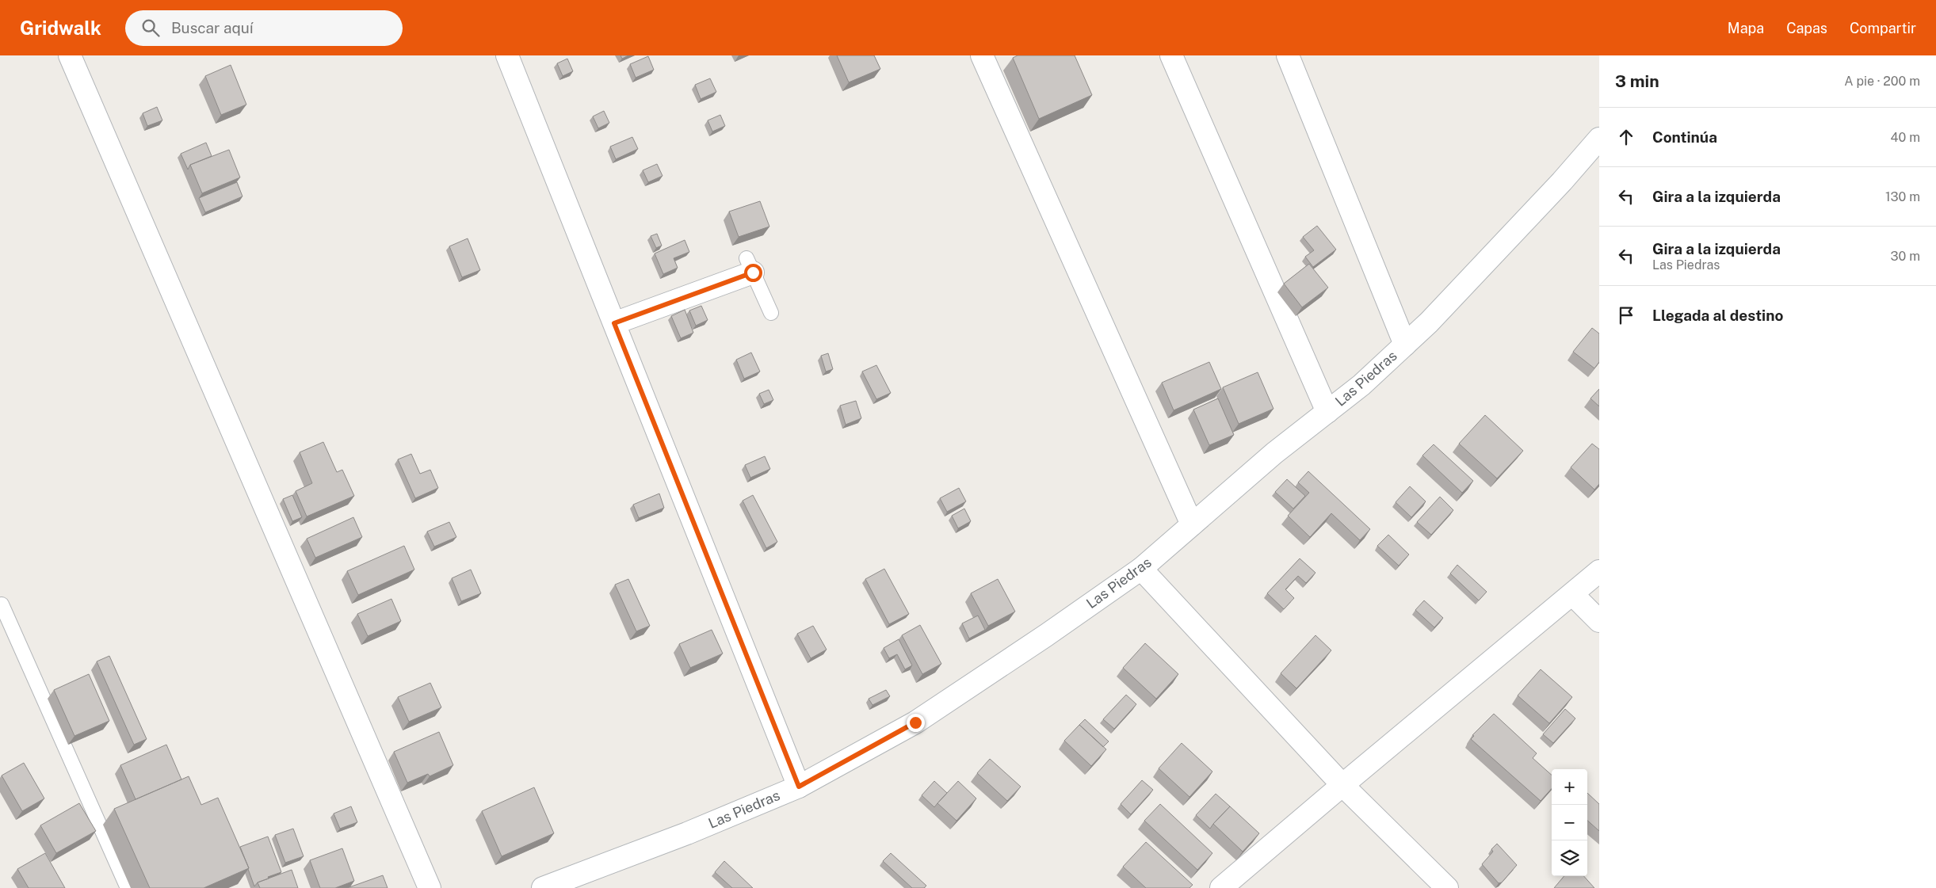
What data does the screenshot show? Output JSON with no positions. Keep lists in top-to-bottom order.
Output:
{
  "streets": {
    "street": ["Las Piedras"]
  },
  "page": {
    "header": "Gridwalk",
    "search": "Buscar aquí",
    "nav": ["Mapa", "Capas", "Compartir"],
    "heading": ["3 min", "A pie · 200 m"],
    "list": [
      ["Continúa", "40 m"],
      ["Gira a la izquierda", "130 m"],
      ["Gira a la izquierda", "Las Piedras", "30 m"],
      "Llegada al destino"
    ],
    "map_buttons": ["+", "−"]
  }
}
